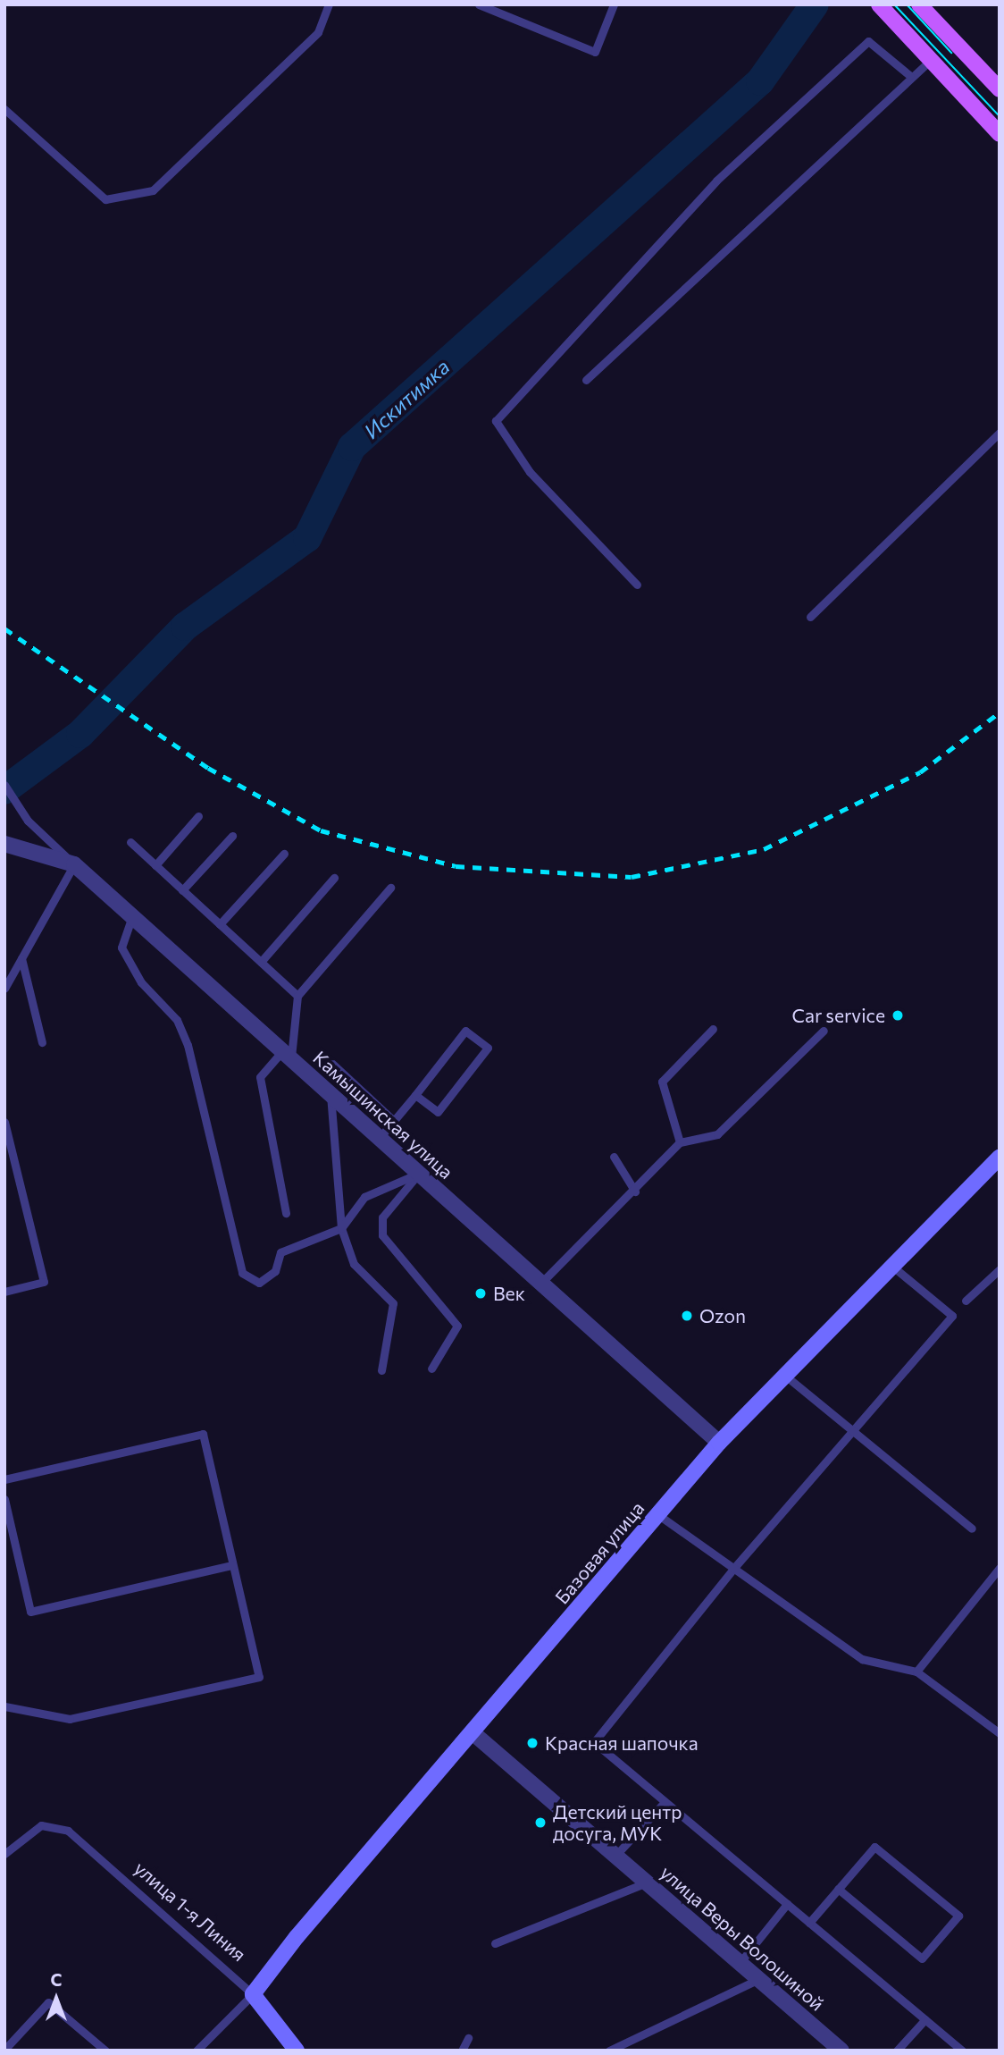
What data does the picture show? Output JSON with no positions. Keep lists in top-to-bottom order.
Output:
{
  "streets": {
    "main road": ["Базовая улица", "улица 1-я Линия"],
    "street": ["Камышинская улица", "улица Веры Волошиной"]
  },
  "crossings": [
    ["Камышинская улица", "Базовая улица"],
    ["Базовая улица", "улица 1-я Линия"],
    ["Базовая улица", "улица Веры Волошиной"]
  ],
  "water": ["Искитимка"],
  "places": [
    "Car service",
    "Век",
    "Ozon",
    "Красная шапочка",
    "Детский центр досуга, МУК"
  ],
  "north": "top"
}
